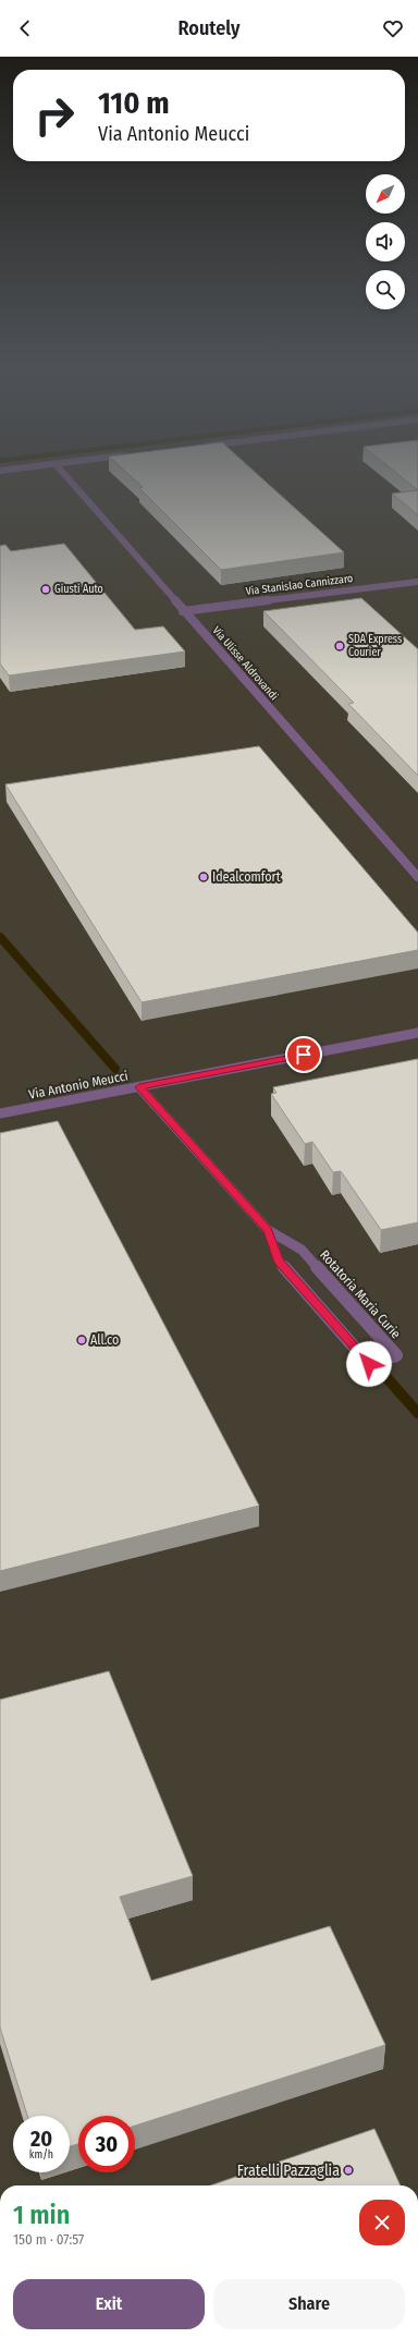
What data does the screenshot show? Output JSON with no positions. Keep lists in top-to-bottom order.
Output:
{
  "streets": {
    "street": [
      "Via Stanislao Cannizzaro",
      "Via Ulisse Aldrovandi",
      "Via Antonio Meucci",
      "Rotatoria Maria Curie"
    ]
  },
  "crossings": [
    ["Via Stanislao Cannizzaro", "Via Ulisse Aldrovandi"],
    ["Via Antonio Meucci", "Rotatoria Maria Curie"]
  ],
  "places": [
    "Giusti Auto",
    "SDA Express Courier",
    "Idealcomfort",
    "All.co",
    "Fratelli Pazzaglia"
  ],
  "north": "bottom left",
  "page": {
    "header": "Routely",
    "turn": ["110 m", "Via Antonio Meucci"],
    "speed": "20 km/h",
    "limit": "30",
    "heading": ["1 min", "150 m · 07:57"],
    "buttons": ["Exit", "Share"]
  }
}
